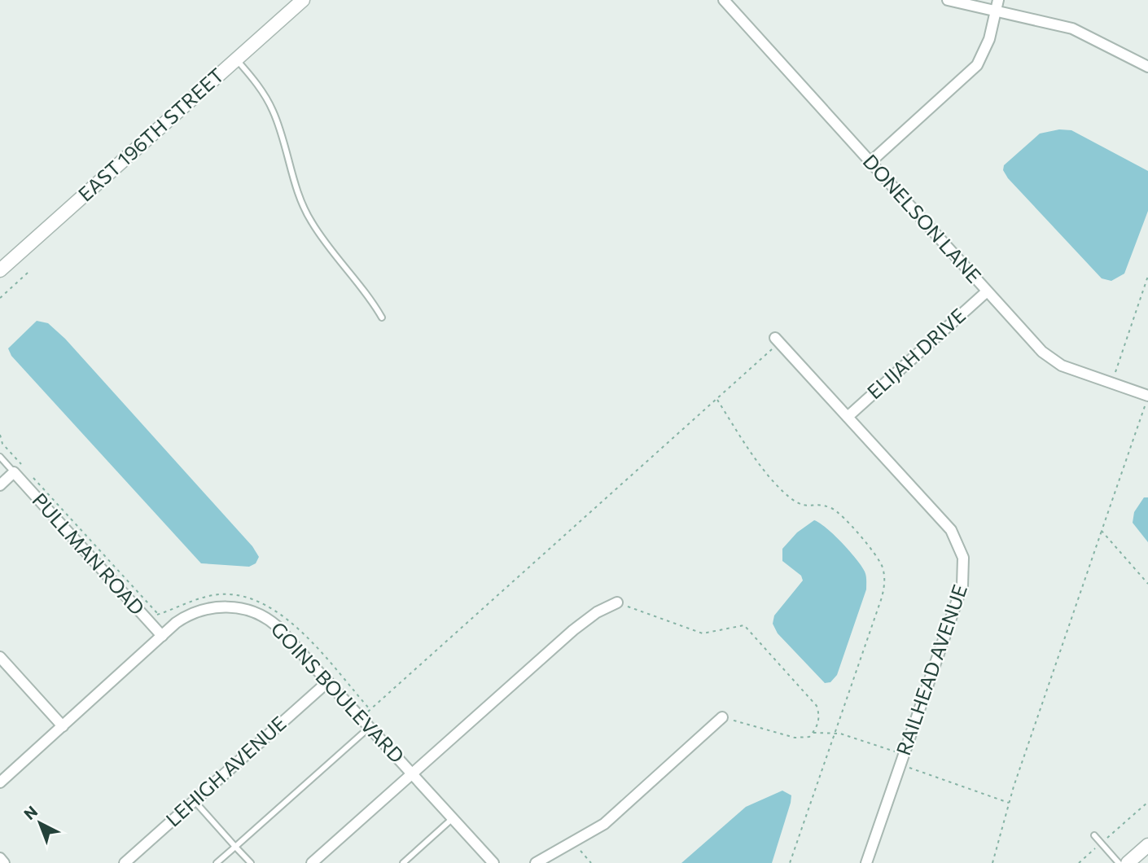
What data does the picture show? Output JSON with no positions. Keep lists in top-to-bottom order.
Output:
{
  "streets": {
    "street": [
      "EAST 196TH STREET",
      "DONELSON LANE",
      "ELIJAH DRIVE",
      "PULLMAN ROAD",
      "RAILHEAD AVENUE",
      "GOINS BOULEVARD",
      "LEHIGH AVENUE"
    ]
  },
  "crossings": [
    ["DONELSON LANE", "ELIJAH DRIVE"],
    ["ELIJAH DRIVE", "RAILHEAD AVENUE"],
    ["PULLMAN ROAD", "GOINS BOULEVARD"],
    ["GOINS BOULEVARD", "LEHIGH AVENUE"]
  ],
  "north": "top left"
}
